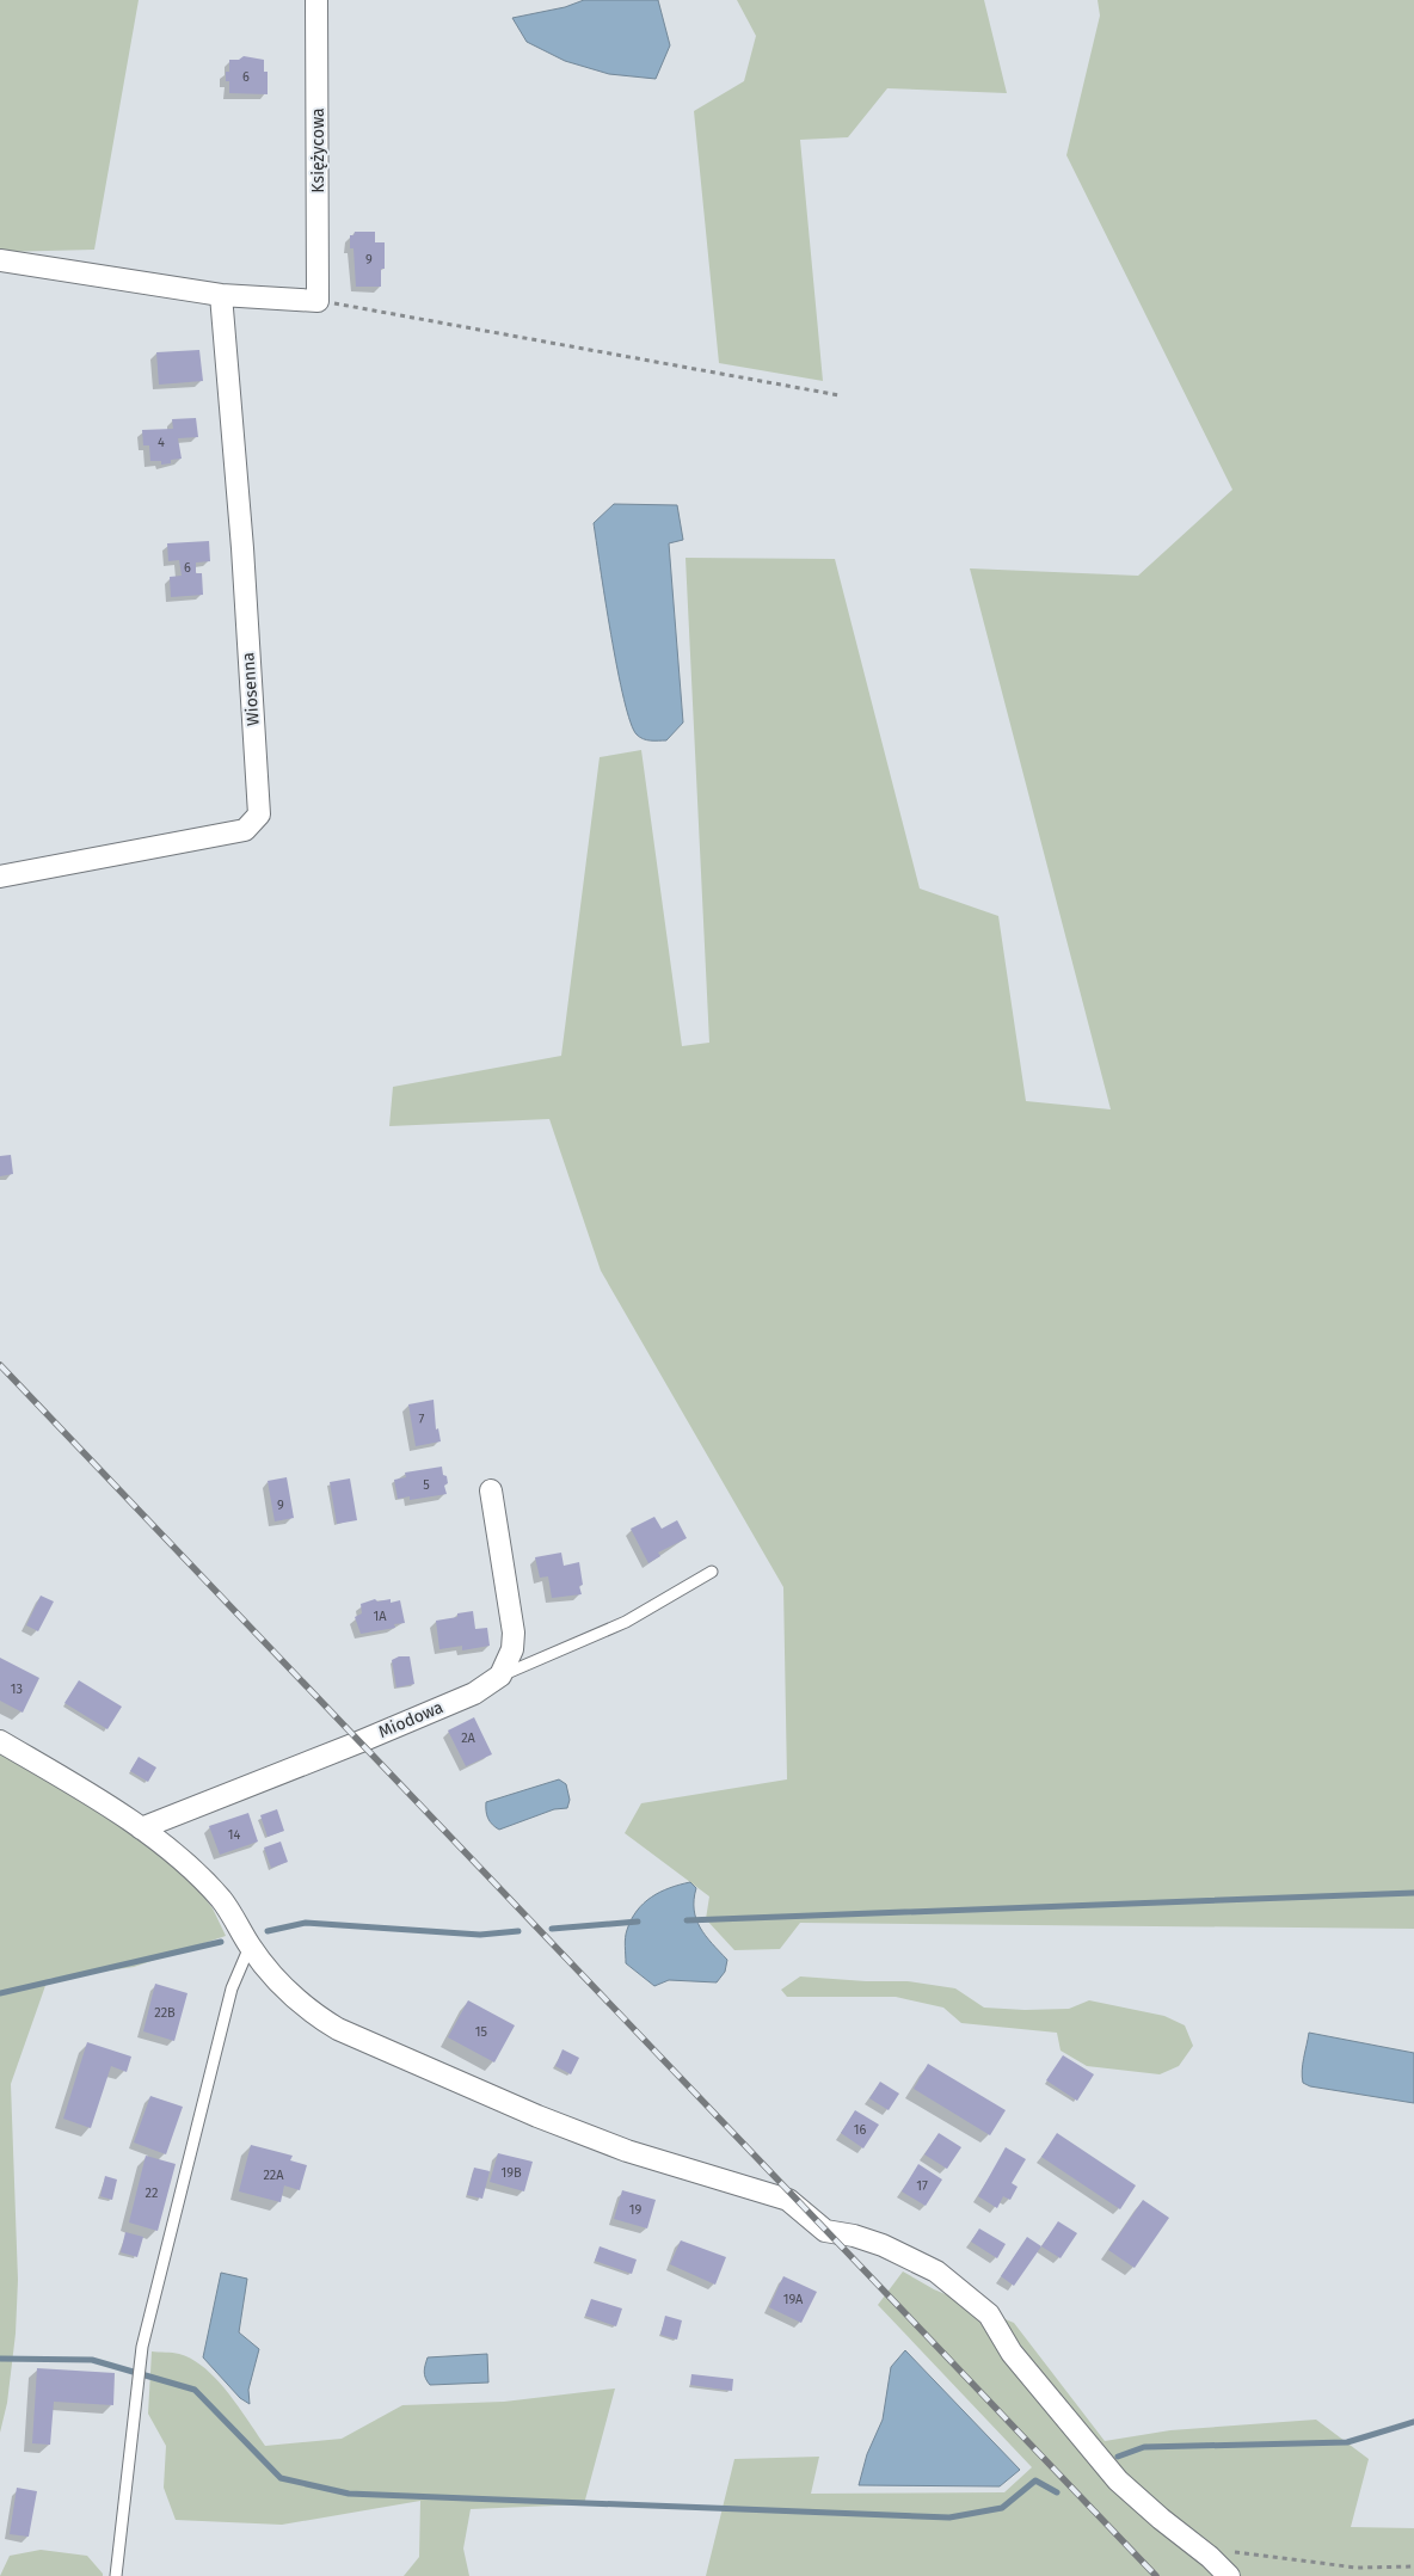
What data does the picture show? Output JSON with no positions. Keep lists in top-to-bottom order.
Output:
{
  "streets": {
    "street": ["Księżycowa", "Wiosenna", "Miodowa"]
  },
  "house_numbers": [
    "6",
    "9",
    "4",
    "6",
    "7",
    "5",
    "9",
    "1A",
    "13",
    "2A",
    "14",
    "22B",
    "15",
    "16",
    "19B",
    "22A",
    "17",
    "22",
    "19",
    "19A"
  ]
}
